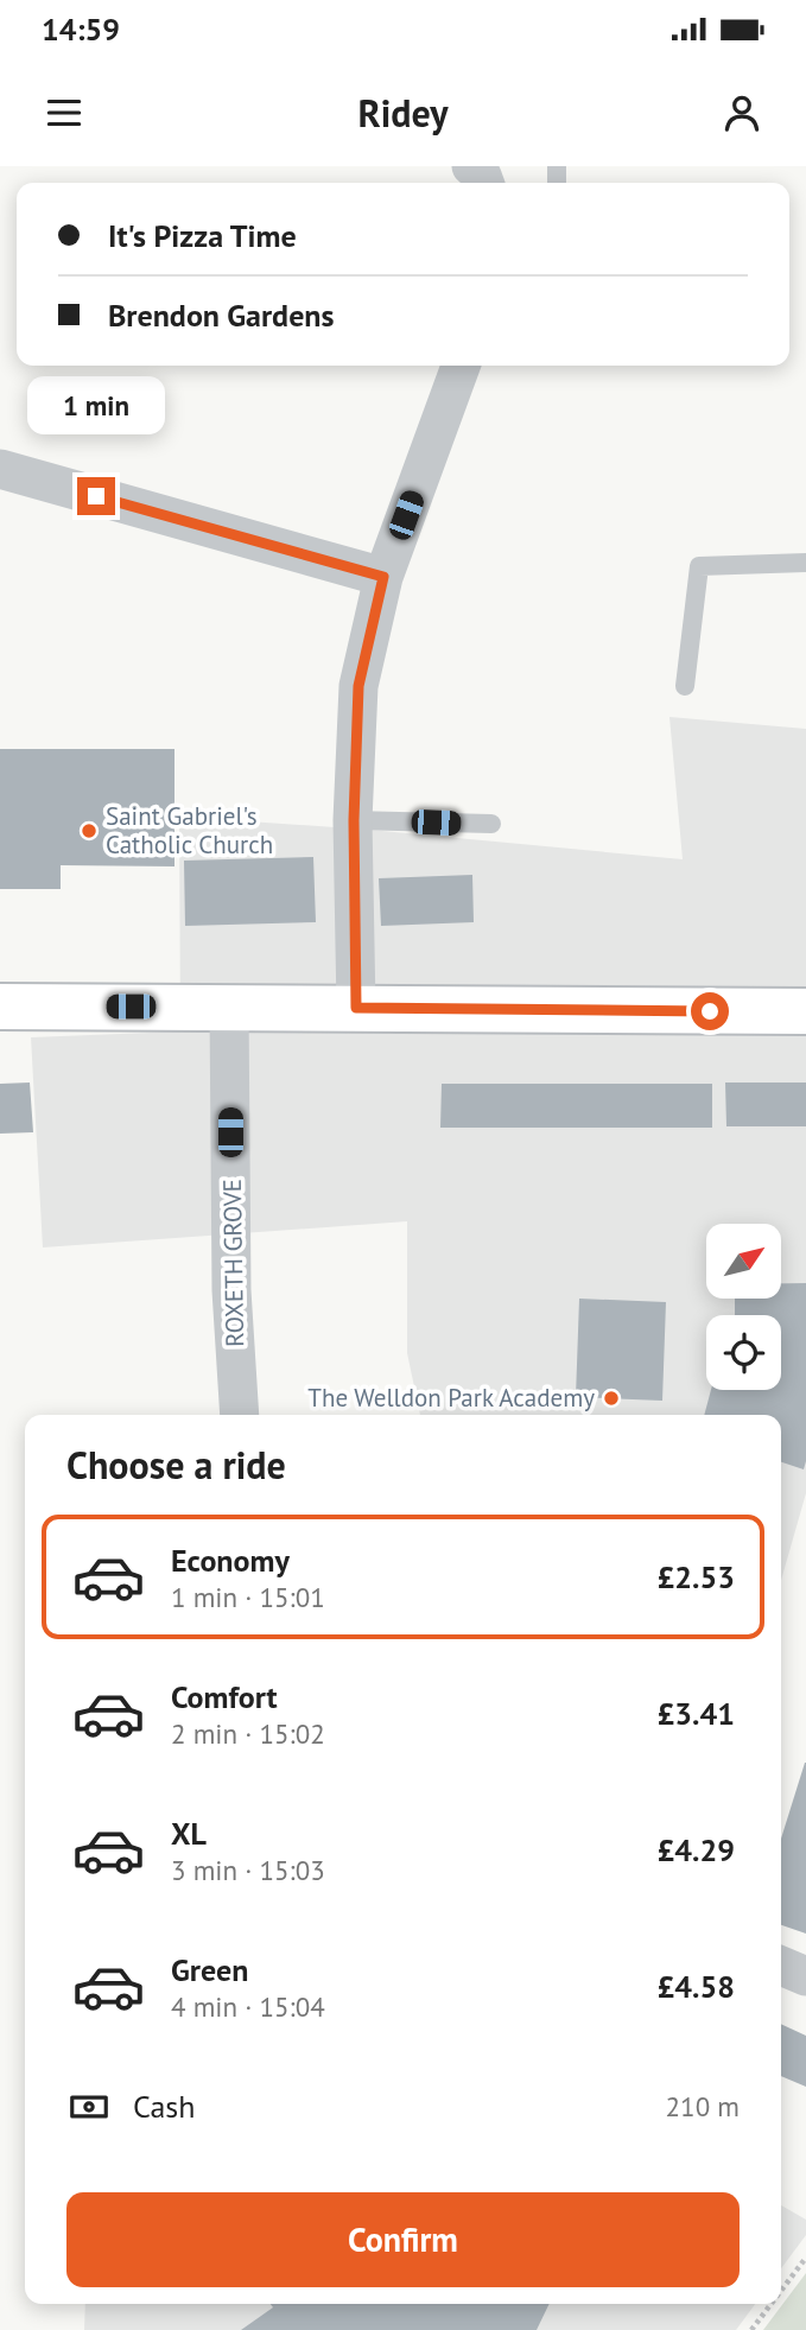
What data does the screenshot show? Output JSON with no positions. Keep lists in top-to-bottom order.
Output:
{
  "streets": {
    "street": ["ROXETH GROVE"]
  },
  "places": ["Saint Gabriel's Catholic Church", "The Welldon Park Academy"],
  "north": "top right",
  "page": {
    "status": "14:59",
    "header": "Ridey",
    "banner": ["It's Pizza Time", "Brendon Gardens"],
    "bubble": "1 min",
    "heading": "Choose a ride",
    "list": [
      {
        "name": "Economy",
        "note": "1 min · 15:01",
        "value": "£2.53"
      },
      {
        "name": "Comfort",
        "note": "2 min · 15:02",
        "value": "£3.41"
      },
      {
        "name": "XL",
        "note": "3 min · 15:03",
        "value": "£4.29"
      },
      {
        "name": "Green",
        "note": "4 min · 15:04",
        "value": "£4.58"
      }
    ],
    "pay": ["Cash", "210 m"],
    "buttons": "Confirm"
  }
}
